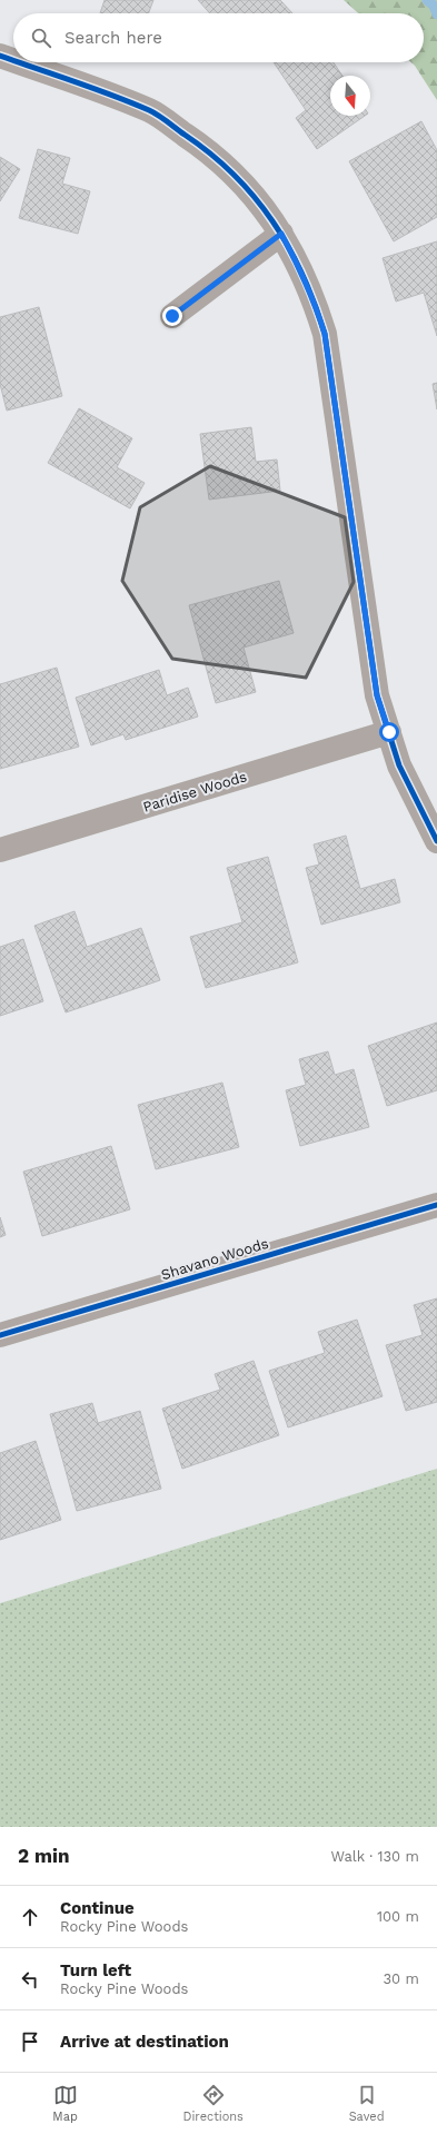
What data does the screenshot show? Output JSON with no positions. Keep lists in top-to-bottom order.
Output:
{
  "streets": {
    "street": ["Paridise Woods", "Shavano Woods"]
  },
  "north": "bottom",
  "page": {
    "search": "Search here",
    "heading": ["2 min", "Walk · 130 m"],
    "list": [
      ["Continue", "Rocky Pine Woods", "100 m"],
      ["Turn left", "Rocky Pine Woods", "30 m"],
      "Arrive at destination"
    ],
    "nav": ["Map", "Directions", "Saved"]
  }
}
